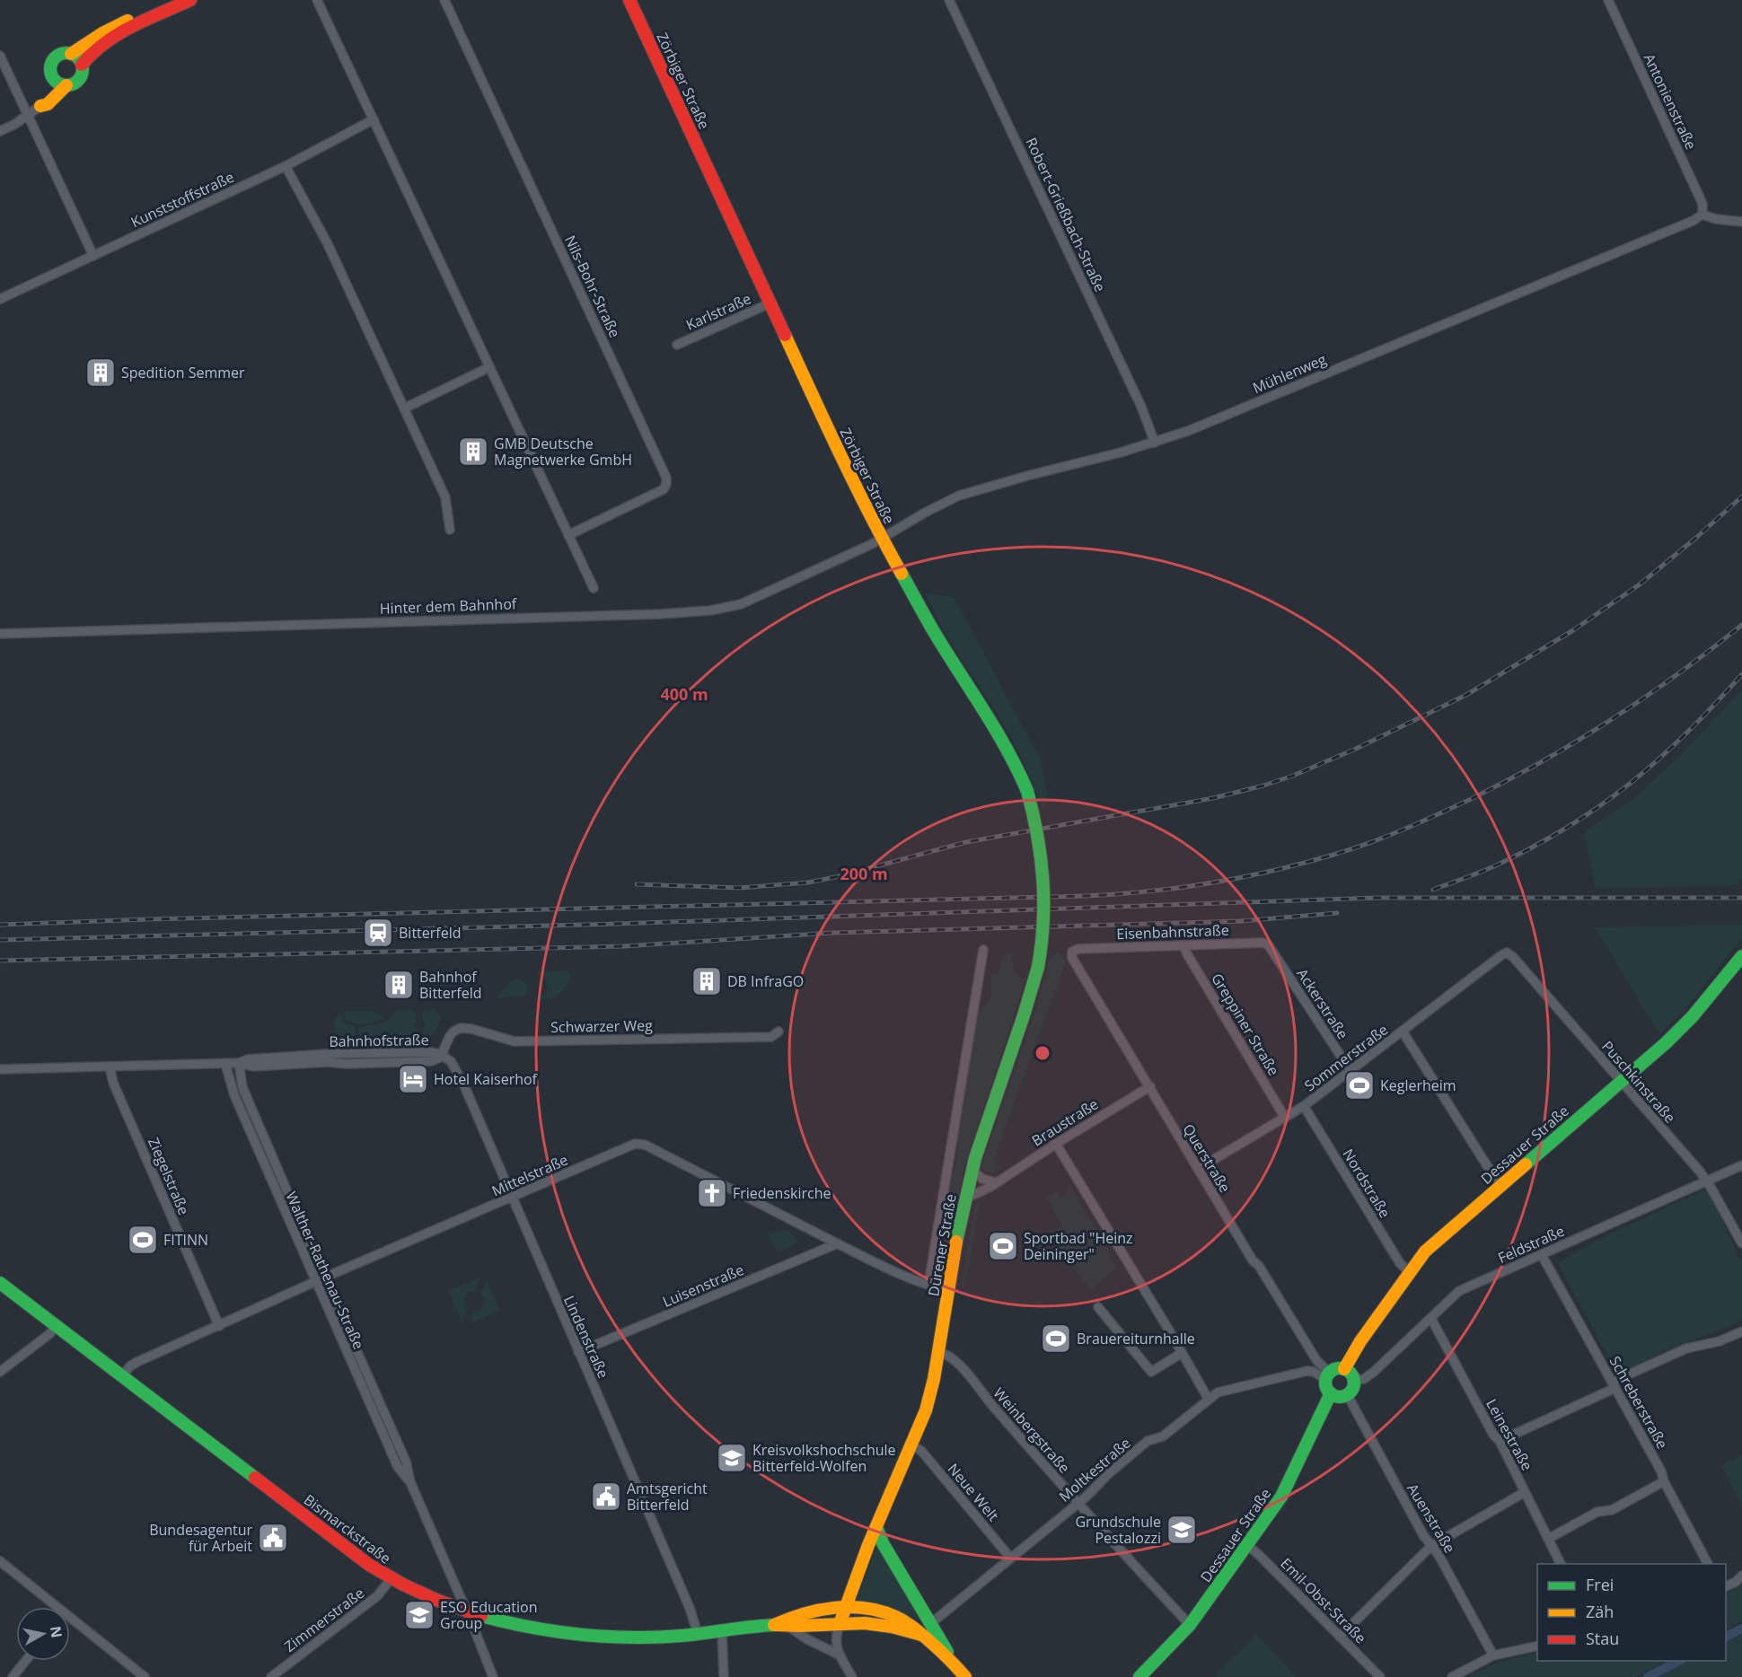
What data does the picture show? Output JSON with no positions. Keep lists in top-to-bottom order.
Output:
{
  "streets": {
    "main road": [
      "Zörbiger Straße",
      "Dessauer Straße",
      "Dürener Straße",
      "Bismarckstraße"
    ],
    "street": [
      "Antonienstraße",
      "Kunststoffstraße",
      "Robert-Grießbach-Straße",
      "Nils-Bohr-Straße",
      "Karlstraße",
      "Mühlenweg",
      "Hinter dem Bahnhof",
      "Eisenbahnstraße",
      "Ackerstraße",
      "Greppiner Straße",
      "Schwarzer Weg",
      "Bahnhofstraße",
      "Sommerstraße",
      "Puschkinstraße",
      "Braustraße",
      "Querstraße",
      "Mittelstraße",
      "Ziegelstraße",
      "Nordstraße",
      "Feldstraße",
      "Walther-Rathenau-Straße",
      "Luisenstraße",
      "Lindenstraße",
      "Schreberstraße",
      "Weinbergstraße",
      "Leinestraße",
      "Moltkestraße",
      "Neue Welt",
      "Auenstraße",
      "Emil-Obst-Straße",
      "Zimmerstraße"
    ]
  },
  "crossings": [
    ["Zörbiger Straße", "Karlstraße"],
    ["Zörbiger Straße", "Mühlenweg"],
    ["Zörbiger Straße", "Hinter dem Bahnhof"],
    ["Zörbiger Straße", "Dürener Straße"],
    ["Antonienstraße", "Mühlenweg"],
    ["Robert-Grießbach-Straße", "Mühlenweg"],
    ["Mühlenweg", "Hinter dem Bahnhof"],
    ["Eisenbahnstraße", "Ackerstraße"],
    ["Eisenbahnstraße", "Greppiner Straße"],
    ["Eisenbahnstraße", "Querstraße"],
    ["Ackerstraße", "Sommerstraße"],
    ["Greppiner Straße", "Sommerstraße"],
    ["Schwarzer Weg", "Bahnhofstraße"],
    ["Schwarzer Weg", "Lindenstraße"],
    ["Bahnhofstraße", "Ziegelstraße"],
    ["Bahnhofstraße", "Walther-Rathenau-Straße"],
    ["Bahnhofstraße", "Lindenstraße"],
    ["Sommerstraße", "Puschkinstraße"],
    ["Sommerstraße", "Querstraße"],
    ["Sommerstraße", "Nordstraße"],
    ["Puschkinstraße", "Dessauer Straße"],
    ["Puschkinstraße", "Feldstraße"],
    ["Braustraße", "Querstraße"],
    ["Braustraße", "Dürener Straße"],
    ["Dessauer Straße", "Querstraße"],
    ["Dessauer Straße", "Nordstraße"],
    ["Dessauer Straße", "Feldstraße"],
    ["Dessauer Straße", "Weinbergstraße"],
    ["Dessauer Straße", "Moltkestraße"],
    ["Dessauer Straße", "Auenstraße"],
    ["Dessauer Straße", "Emil-Obst-Straße"],
    ["Querstraße", "Feldstraße"],
    ["Querstraße", "Moltkestraße"],
    ["Querstraße", "Auenstraße"],
    ["Mittelstraße", "Ziegelstraße"],
    ["Mittelstraße", "Dürener Straße"],
    ["Mittelstraße", "Walther-Rathenau-Straße"],
    ["Mittelstraße", "Luisenstraße"],
    ["Mittelstraße", "Lindenstraße"],
    ["Mittelstraße", "Bismarckstraße"],
    ["Feldstraße", "Schreberstraße"],
    ["Feldstraße", "Leinestraße"],
    ["Feldstraße", "Moltkestraße"],
    ["Feldstraße", "Auenstraße"],
    ["Dürener Straße", "Weinbergstraße"],
    ["Dürener Straße", "Neue Welt"],
    ["Dürener Straße", "Bismarckstraße"],
    ["Walther-Rathenau-Straße", "Bismarckstraße"],
    ["Luisenstraße", "Lindenstraße"],
    ["Lindenstraße", "Bismarckstraße"],
    ["Weinbergstraße", "Moltkestraße"],
    ["Moltkestraße", "Neue Welt"],
    ["Moltkestraße", "Auenstraße"],
    ["Bismarckstraße", "Zimmerstraße"]
  ],
  "places": {
    "building": [
      "Spedition Semmer",
      "GMB Deutsche Magnetwerke GmbH",
      "DB InfraGO",
      "Bahnhof Bitterfeld"
    ],
    "station": ["Bitterfeld"],
    "hotel": ["Hotel Kaiserhof"],
    "sports": [
      "Keglerheim",
      "FITINN",
      "Sportbad \"Heinz Deininger\"",
      "Brauereiturnhalle"
    ],
    "church": ["Friedenskirche"],
    "school or university": ["Kreisvolkshochschule Bitterfeld-Wolfen", "Grundschule Pestalozzi", "ESO Education Group"],
    "public building": ["Amtsgericht Bitterfeld", "Bundesagentur für Arbeit"]
  },
  "legend": ["Frei", "Zäh", "Stau"],
  "north": "right",
  "rings": ["400 m", "200 m"]
}
